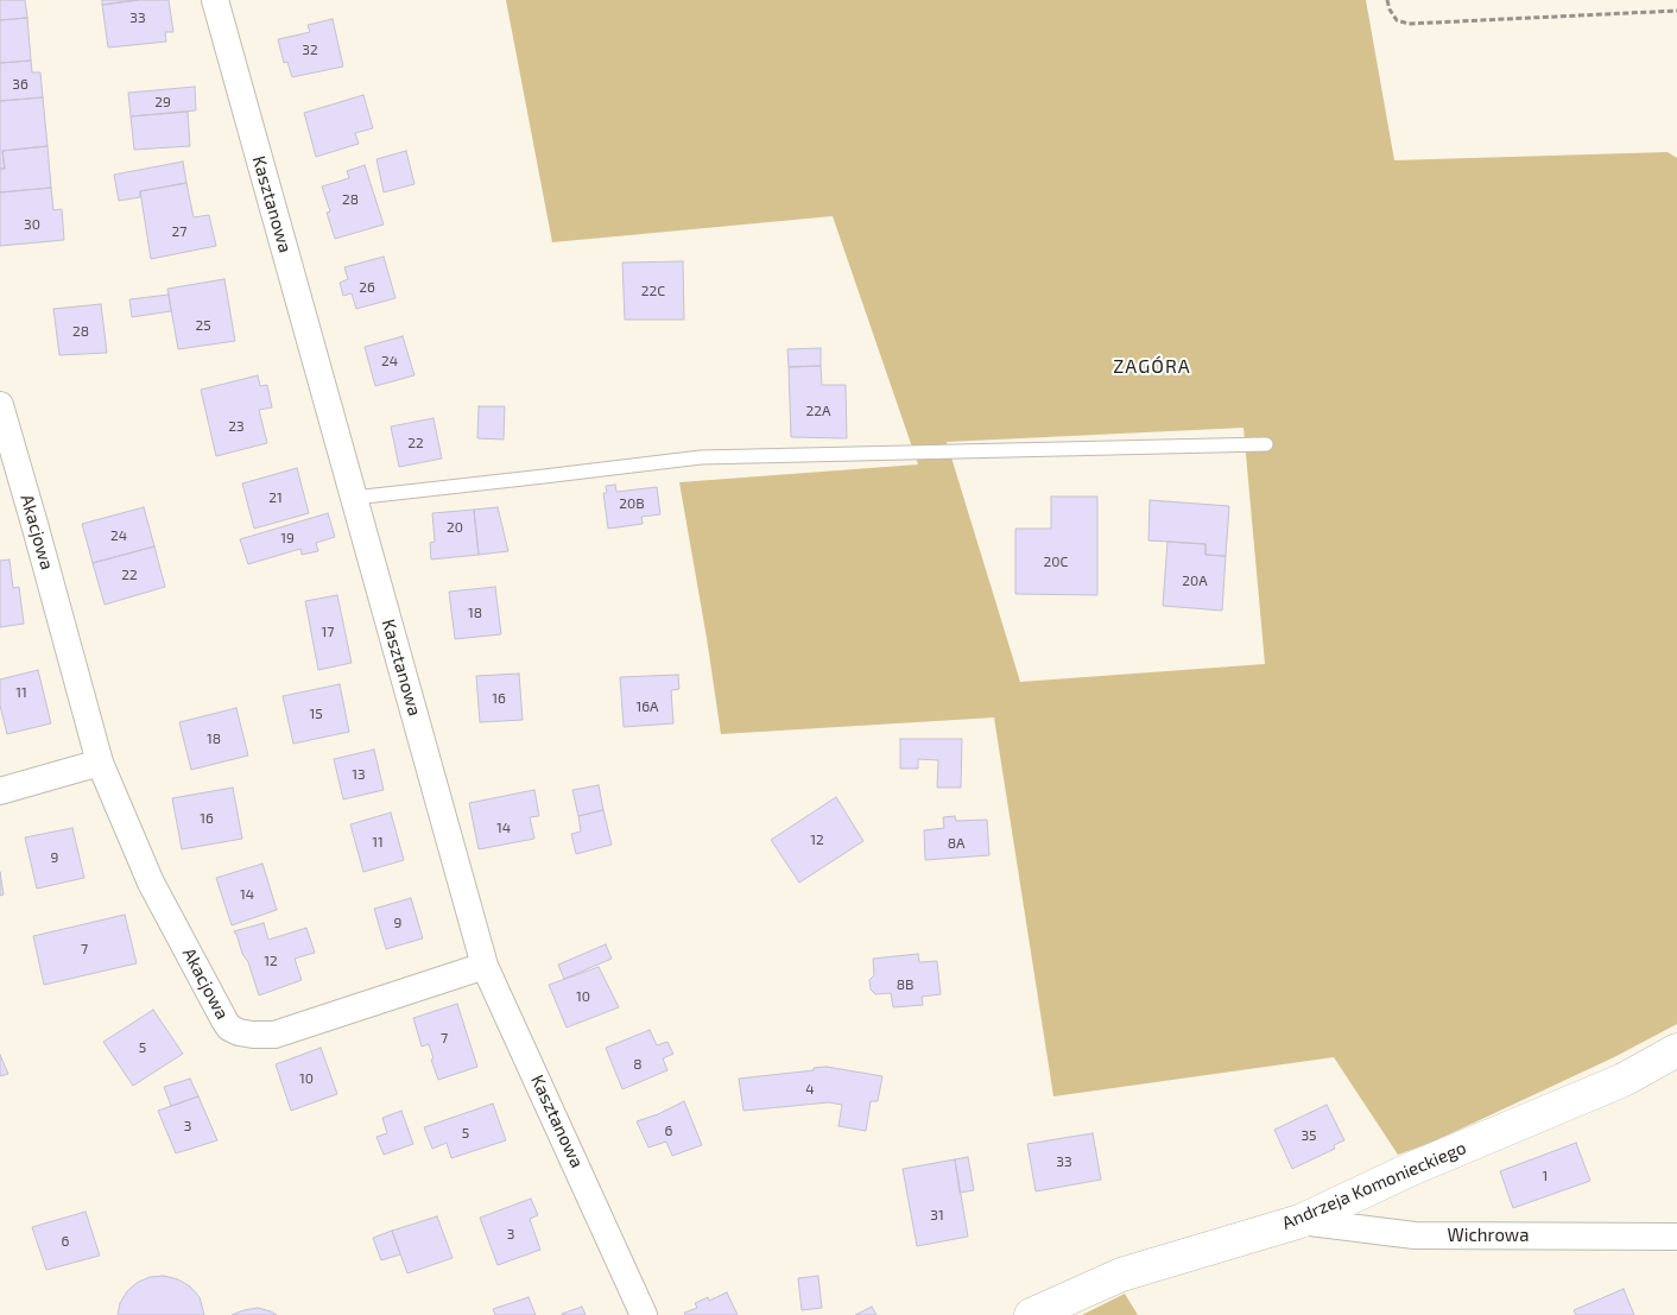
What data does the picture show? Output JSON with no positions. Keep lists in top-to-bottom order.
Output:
{
  "streets": {
    "street": [
      "Kasztanowa",
      "Akacjowa",
      "Andrzeja Komonieckiego",
      "Wichrowa"
    ]
  },
  "crossings": [
    ["Kasztanowa", "Akacjowa"],
    ["Andrzeja Komonieckiego", "Wichrowa"]
  ],
  "districts": ["ZAGÓRA"],
  "house_numbers": [
    "33",
    "32",
    "36",
    "29",
    "28",
    "30",
    "27",
    "26",
    "22C",
    "25",
    "28",
    "24",
    "22A",
    "23",
    "22",
    "21",
    "20B",
    "20",
    "24",
    "19",
    "20C",
    "22",
    "20A",
    "18",
    "17",
    "11",
    "16",
    "16A",
    "15",
    "18",
    "13",
    "16",
    "14",
    "12",
    "11",
    "8A",
    "9",
    "14",
    "9",
    "7",
    "12",
    "8B",
    "10",
    "7",
    "5",
    "8",
    "10",
    "4",
    "3",
    "6",
    "5",
    "35",
    "33",
    "1",
    "31",
    "3",
    "6"
  ]
}
